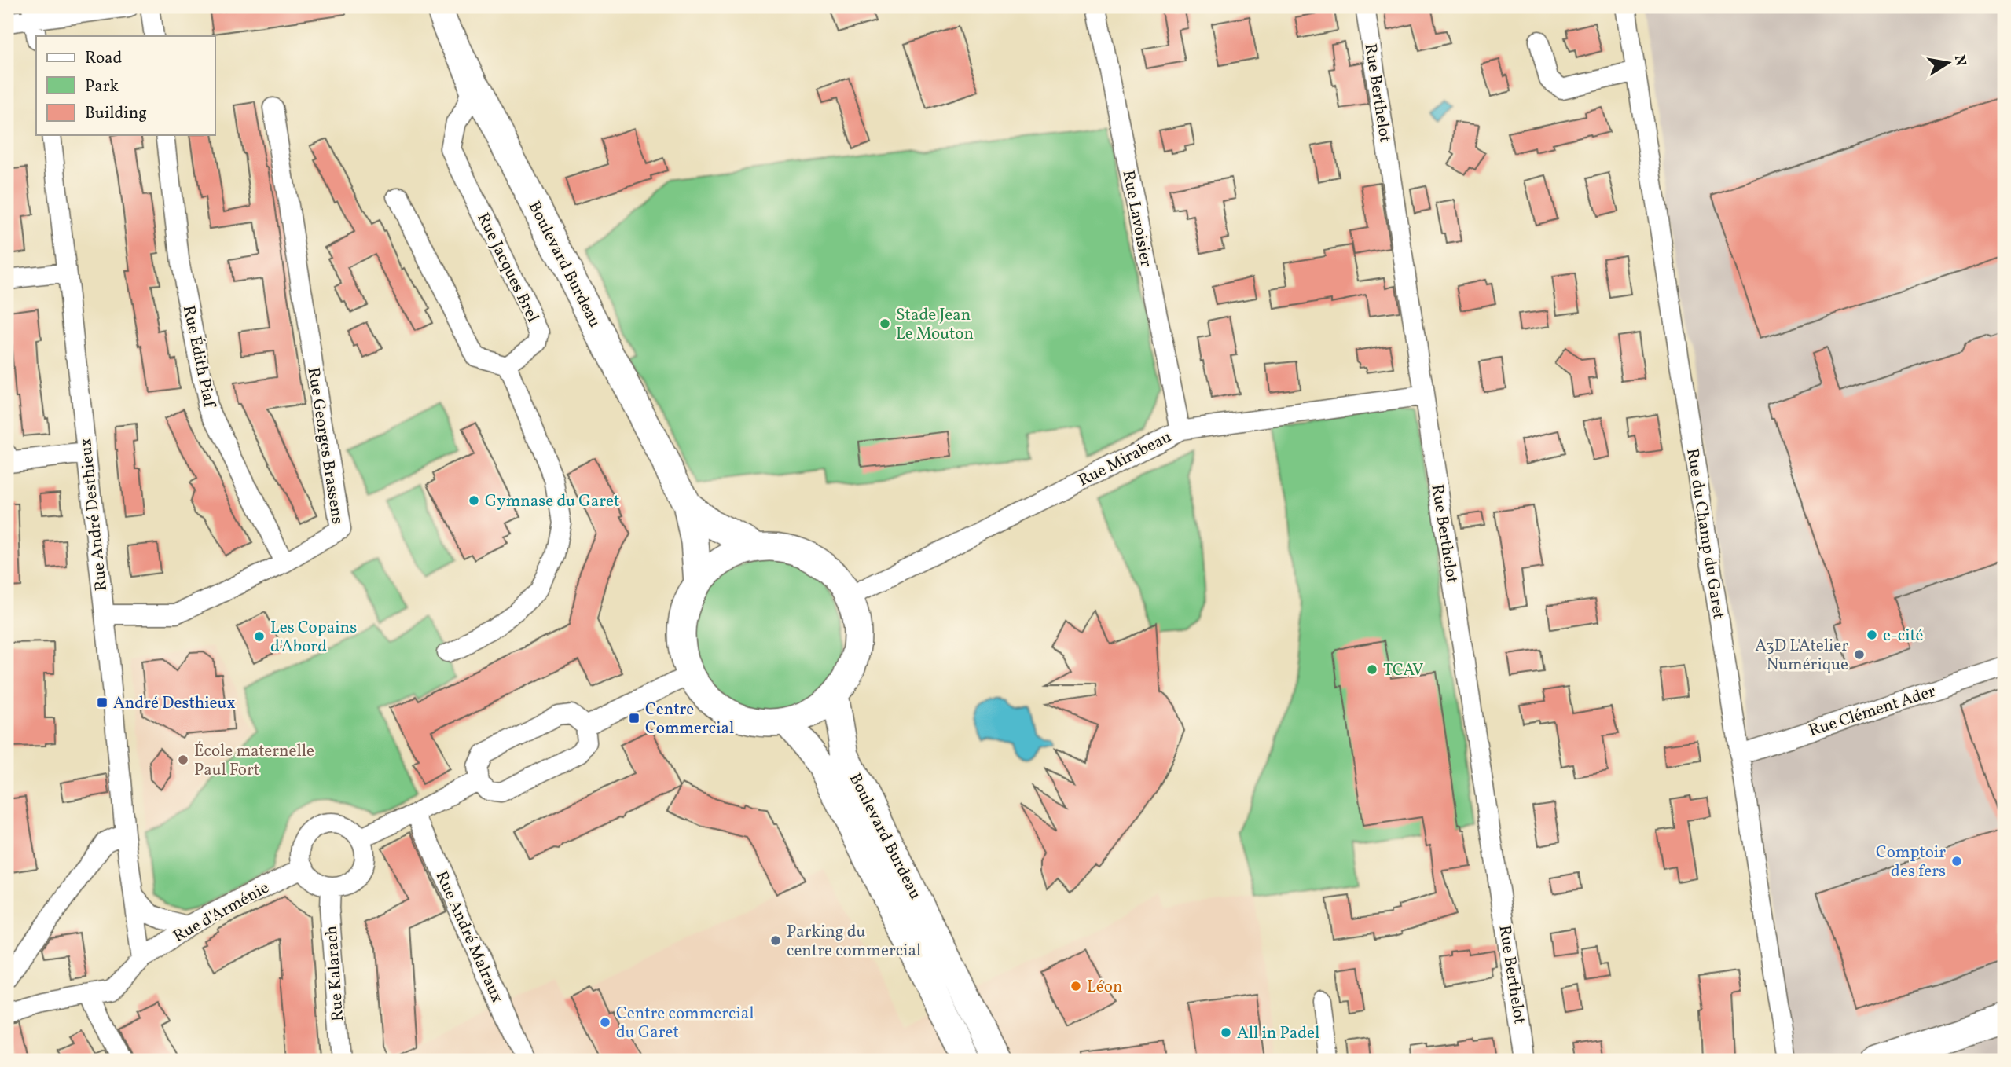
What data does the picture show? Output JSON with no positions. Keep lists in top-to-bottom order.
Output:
{
  "streets": {
    "main road": ["Boulevard Burdeau"],
    "street": [
      "Rue Berthelot",
      "Rue Lavoisier",
      "Rue Jacques Brel",
      "Rue Édith Piaf",
      "Rue Georges Brassens",
      "Rue Mirabeau",
      "Rue André Desthieux",
      "Rue du Champ du Garet",
      "Rue Clément Ader",
      "Rue d'Arménie",
      "Rue André Malraux",
      "Rue Kalarach"
    ]
  },
  "crossings": [
    ["Rue Berthelot", "Rue Mirabeau"],
    ["Rue Lavoisier", "Rue Mirabeau"],
    ["Boulevard Burdeau", "Rue Jacques Brel"],
    ["Boulevard Burdeau", "Rue Mirabeau"],
    ["Rue Édith Piaf", "Rue Georges Brassens"],
    ["Rue Georges Brassens", "Rue André Desthieux"],
    ["Rue André Desthieux", "Rue d'Arménie"],
    ["Rue du Champ du Garet", "Rue Clément Ader"],
    ["Rue d'Arménie", "Rue Kalarach"]
  ],
  "places": {
    "other": [
      "Stade Jean Le Mouton",
      "Gymnase du Garet",
      "e-cité",
      "Les Copains d'Abord",
      "A3D L'Atelier Numérique",
      "TCAV",
      "École maternelle Paul Fort",
      "Comptoir des fers",
      "Parking du centre commercial",
      "Léon",
      "Centre commercial du Garet",
      "All in Padel"
    ],
    "transit": ["André Desthieux", "Centre Commercial"]
  },
  "legend": ["Road", "Park", "Building"],
  "north": "right"
}
